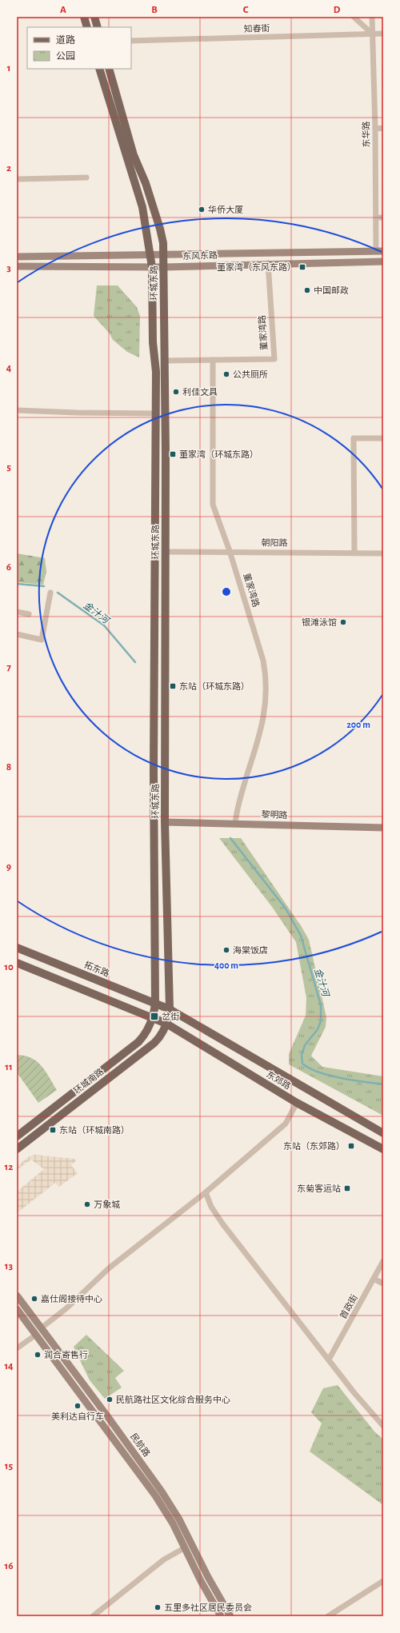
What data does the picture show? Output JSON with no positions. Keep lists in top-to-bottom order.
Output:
{
  "streets": {
    "main road": [
      "东风东路",
      "环城东路",
      "黎明路",
      "拓东路",
      "东郊路",
      "环城南路",
      "民航路"
    ],
    "street": [
      "知春街",
      "东华路",
      "董家湾路",
      "朝阳路",
      "首政街"
    ]
  },
  "crossings": [
    ["知春街", "东华路"],
    ["东华路", "东风东路"],
    ["东风东路", "环城东路"],
    ["东风东路", "董家湾路"],
    ["环城东路", "董家湾路"],
    ["环城东路", "朝阳路"],
    ["环城东路", "黎明路"],
    ["环城东路", "拓东路"],
    ["环城东路", "东郊路"],
    ["环城东路", "环城南路"],
    ["董家湾路", "朝阳路"],
    ["董家湾路", "黎明路"],
    ["拓东路", "东郊路"],
    ["东郊路", "环城南路"]
  ],
  "water": ["金汁河"],
  "places": {
    "other": [
      "华侨大厦",
      "中国邮政",
      "公共厕所",
      "利佳文具",
      "银滩泳馆",
      "海棠饭店",
      "万象城",
      "嘉仕阁接待中心",
      "润合寄售行",
      "民航路社区文化综合服务中心",
      "美利达自行车",
      "五里多社区居民委员会"
    ],
    "transit": [
      "董家湾（东风东路）",
      "董家湾（环城东路）",
      "东站（环城东路）",
      "岔街",
      "东站（环城南路）",
      "东站（东郊路）",
      "东菊客运站"
    ]
  },
  "legend": ["道路", "公园"],
  "grid": {
    "columns": [
      "A",
      "B",
      "C",
      "D"
    ],
    "rows": [
      "1",
      "2",
      "3",
      "4",
      "5",
      "6",
      "7",
      "8",
      "9",
      "10",
      "11",
      "12",
      "13",
      "14",
      "15",
      "16"
    ]
  },
  "rings": ["200 m", "400 m"]
}
